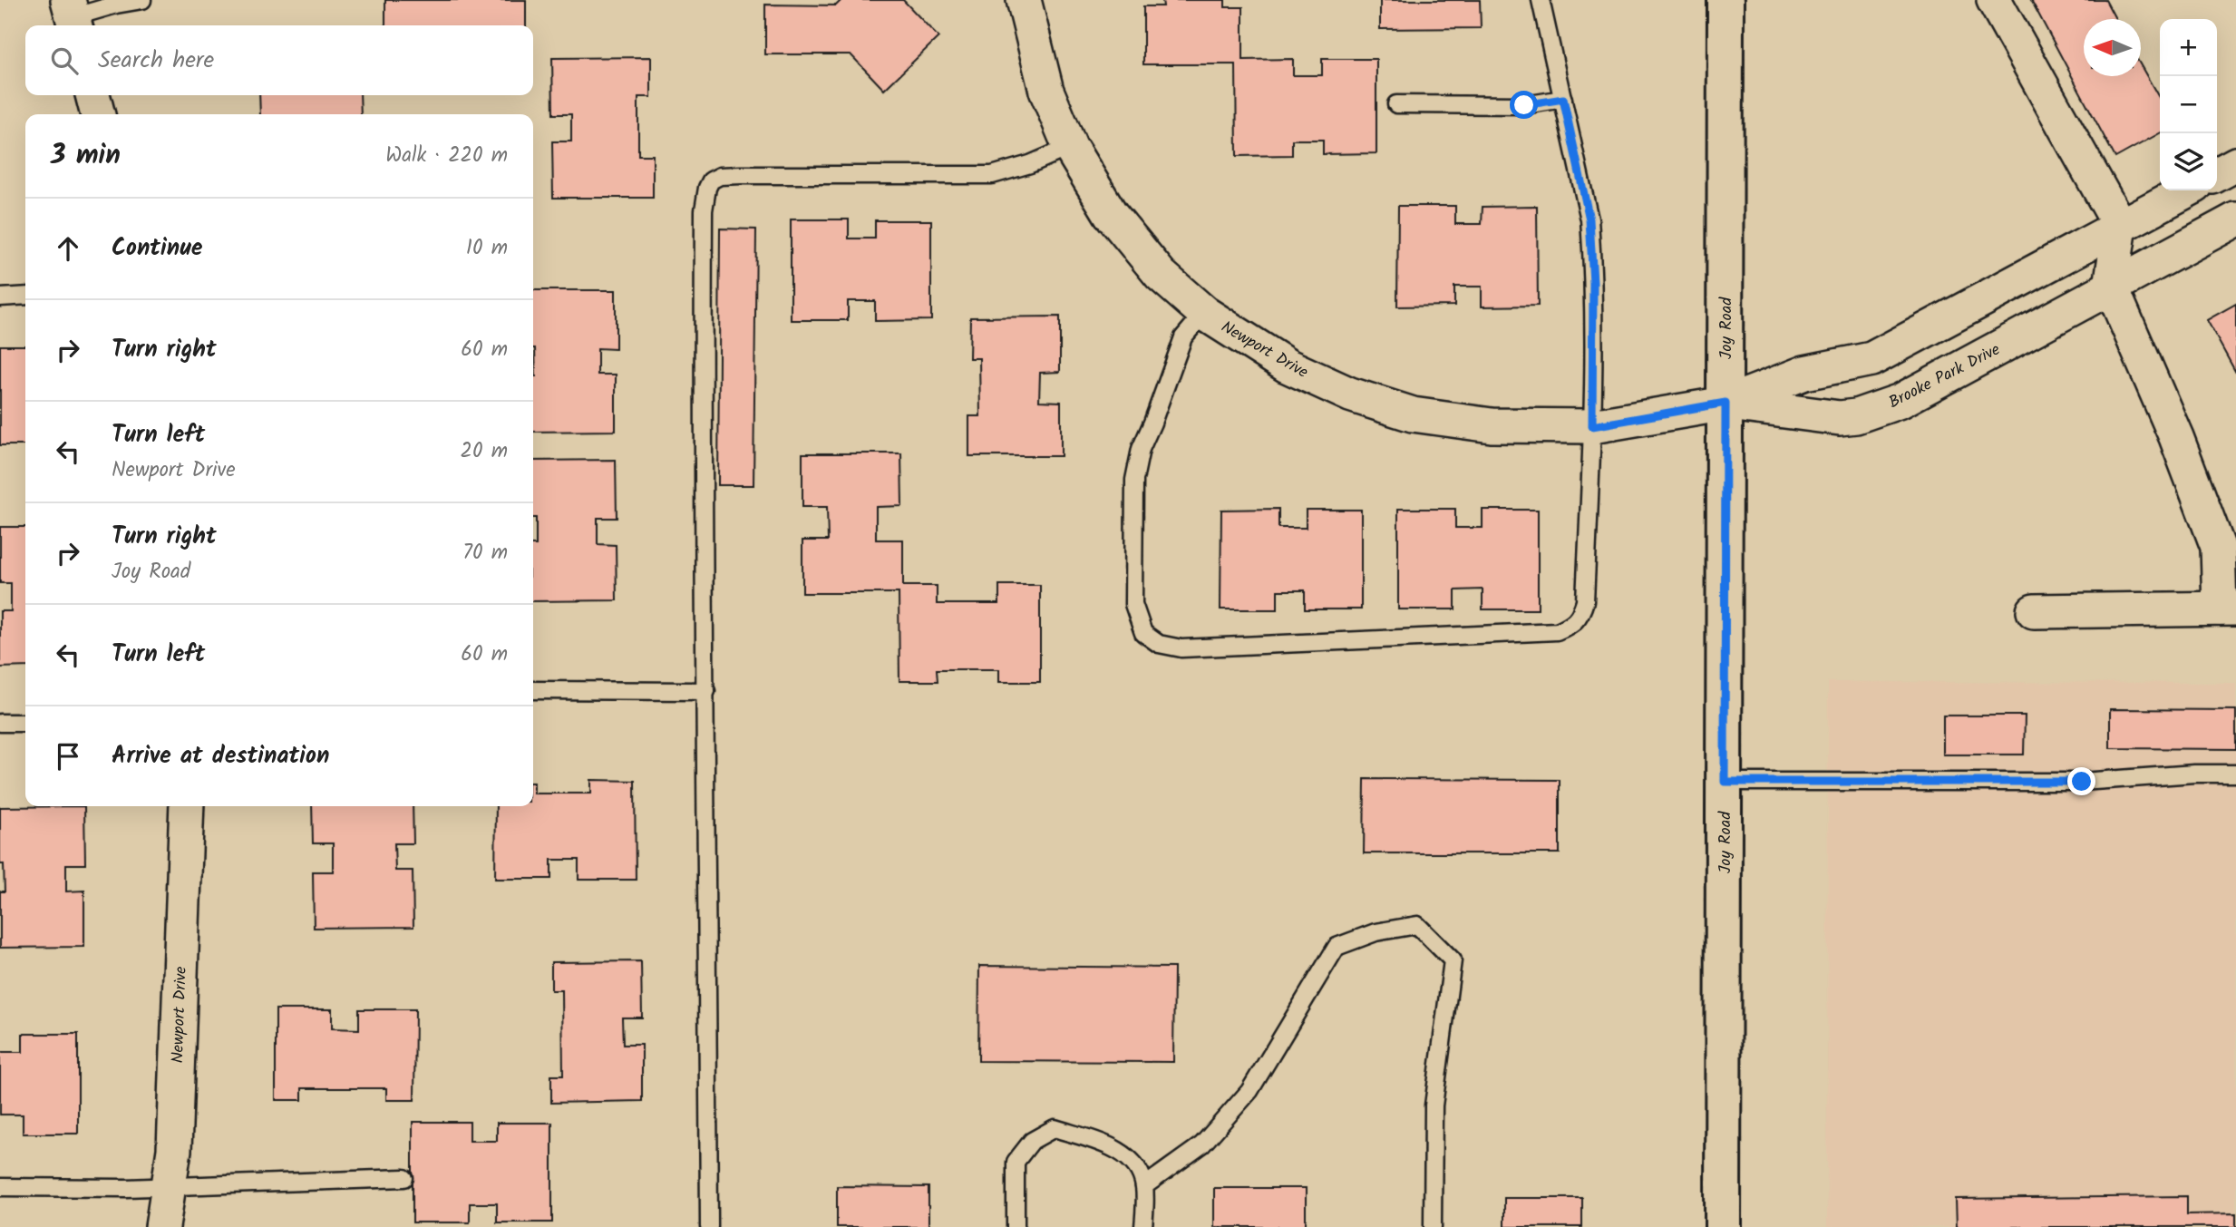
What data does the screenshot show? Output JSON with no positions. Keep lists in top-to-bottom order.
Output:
{
  "streets": {
    "street": ["Joy Road", "Newport Drive", "Brooke Park Drive"]
  },
  "crossings": [
    ["Joy Road", "Newport Drive"],
    ["Joy Road", "Brooke Park Drive"],
    ["Newport Drive", "Brooke Park Drive"]
  ],
  "north": "left",
  "page": {
    "map_buttons": ["+", "−"],
    "search": "Search here",
    "heading": ["3 min", "Walk · 220 m"],
    "list": [
      ["Continue", "10 m"],
      ["Turn right", "60 m"],
      ["Turn left", "Newport Drive", "20 m"],
      ["Turn right", "Joy Road", "70 m"],
      ["Turn left", "60 m"],
      "Arrive at destination"
    ]
  }
}
